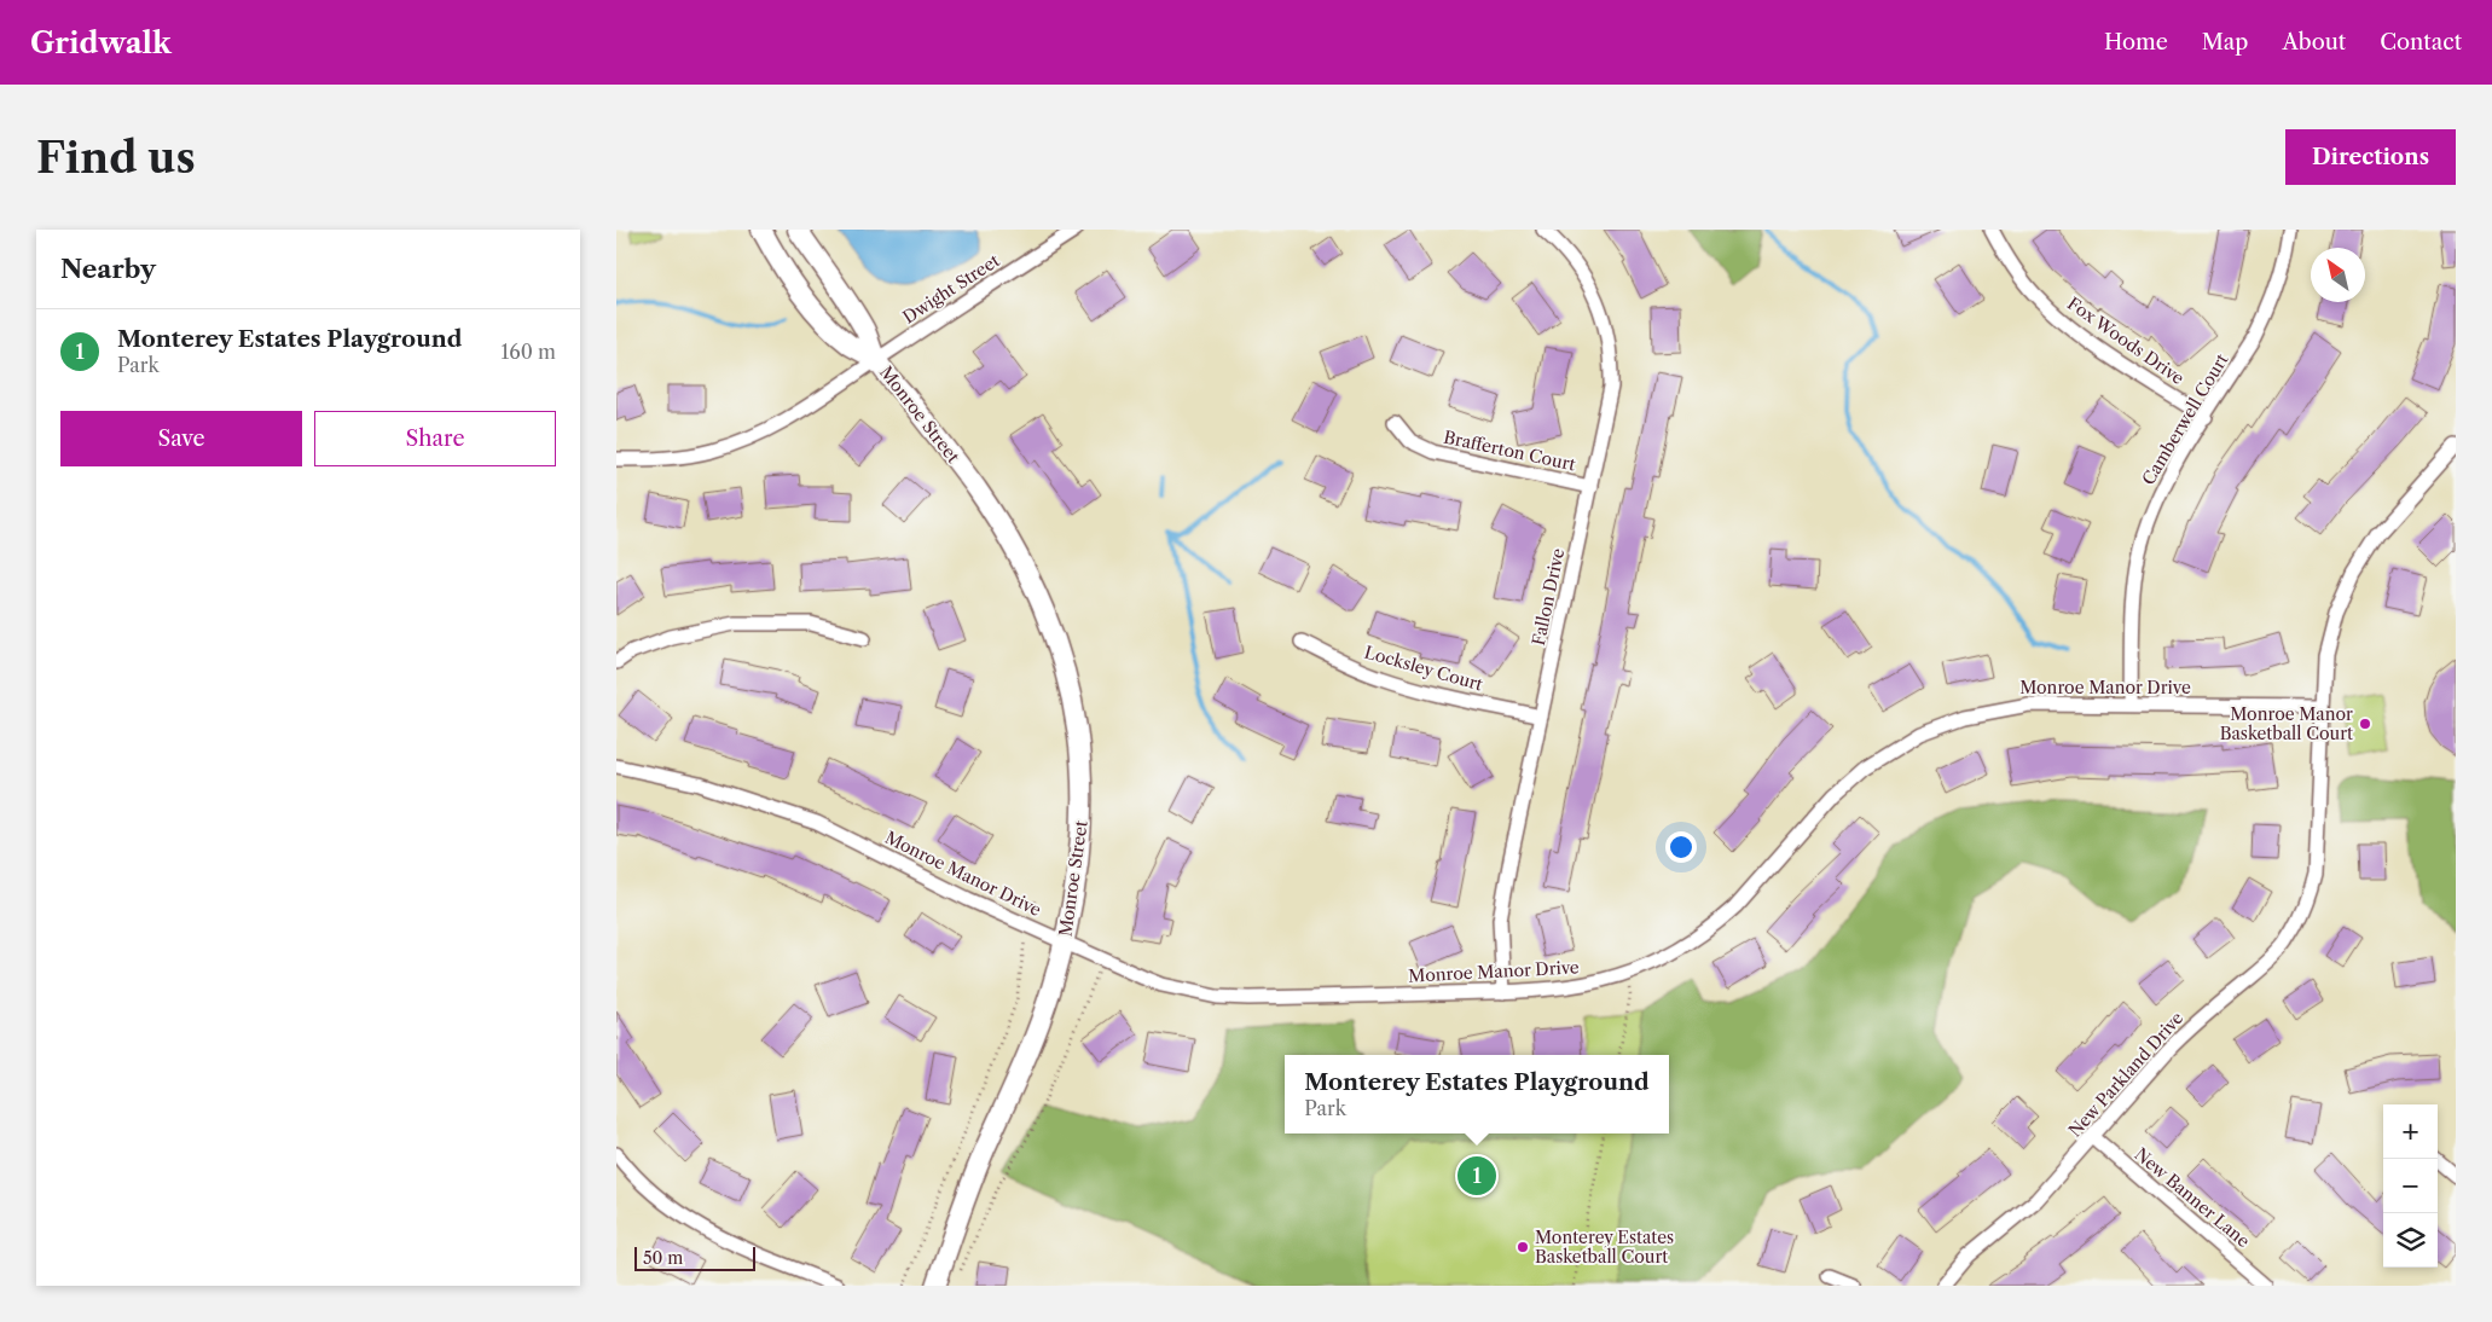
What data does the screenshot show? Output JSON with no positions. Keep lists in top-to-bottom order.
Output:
{
  "streets": {
    "main road": ["Monroe Street"],
    "street": [
      "Dwight Street",
      "Fox Woods Drive",
      "Camberwell Court",
      "Brafferton Court",
      "Fallon Drive",
      "Locksley Court",
      "Monroe Manor Drive",
      "New Parkland Drive",
      "New Banner Lane"
    ]
  },
  "crossings": [
    ["Dwight Street", "Monroe Street"],
    ["Fox Woods Drive", "Camberwell Court"],
    ["Monroe Street", "Monroe Manor Drive"],
    ["Camberwell Court", "Monroe Manor Drive"],
    ["Brafferton Court", "Fallon Drive"],
    ["Fallon Drive", "Locksley Court"],
    ["Fallon Drive", "Monroe Manor Drive"],
    ["Monroe Manor Drive", "New Parkland Drive"],
    ["New Parkland Drive", "New Banner Lane"]
  ],
  "places": ["Monroe Manor Basketball Court", "Monterey Estates Basketball Court"],
  "scale_bar": "50 m",
  "north": "top left",
  "page": {
    "header": "Gridwalk",
    "nav": [
      "Home",
      "Map",
      "About",
      "Contact"
    ],
    "buttons": [
      "Directions",
      ["Save", "Share"]
    ],
    "title": "Find us",
    "heading": "Nearby",
    "list": [
      {
        "mark": "1",
        "name": "Monterey Estates Playground",
        "note": "Park",
        "value": "160 m"
      }
    ],
    "popup": ["Monterey Estates Playground", "Park"],
    "map_buttons": ["+", "−"],
    "pins": "1",
    "scale": "50 m"
  }
}
